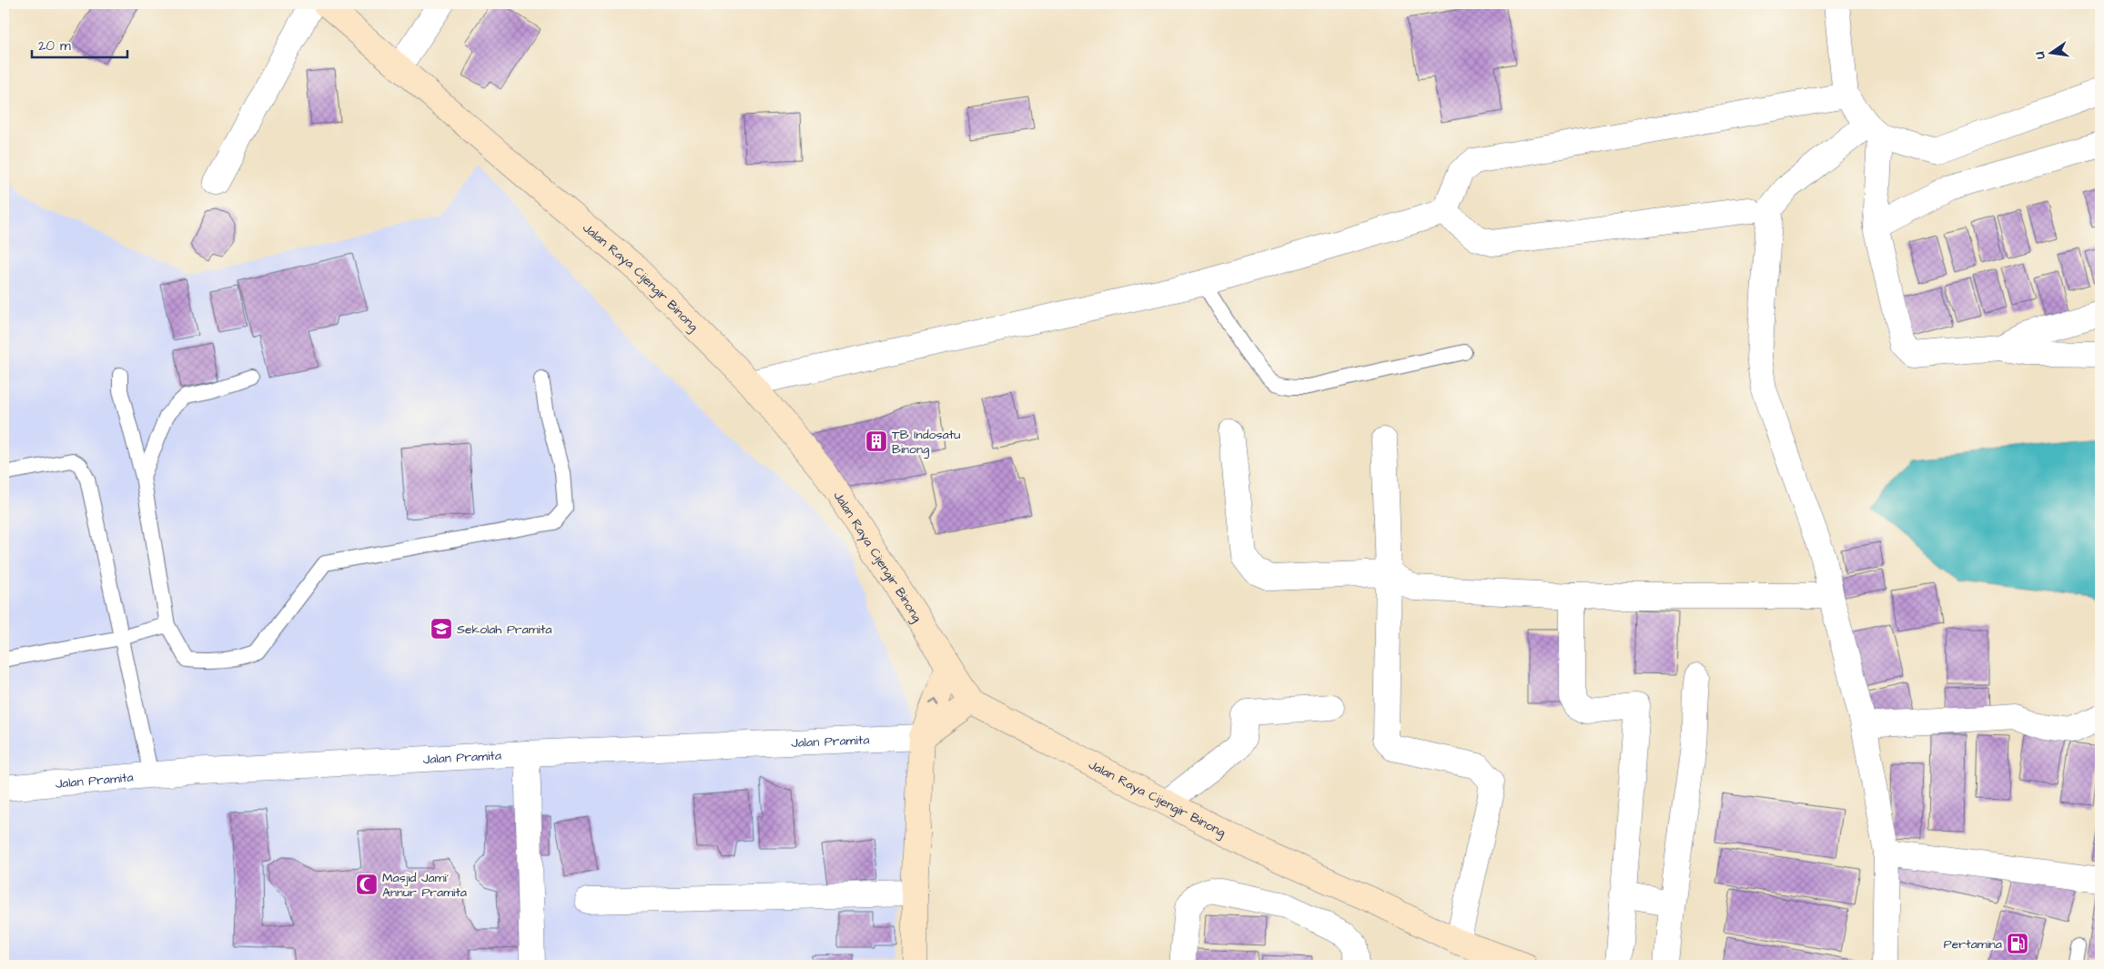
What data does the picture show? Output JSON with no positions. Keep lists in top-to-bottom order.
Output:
{
  "streets": {
    "street": ["Jalan Raya Cijengir Binong", "Jalan Pramita"]
  },
  "places": {
    "building": ["TB Indosatu Binong"],
    "school or university": ["Sekolah Pramita"],
    "mosque": ["Masjid Jami' Annur Pramita"],
    "fuel station": ["Pertamina"]
  },
  "scale_bar": "20 m",
  "north": "left"
}
